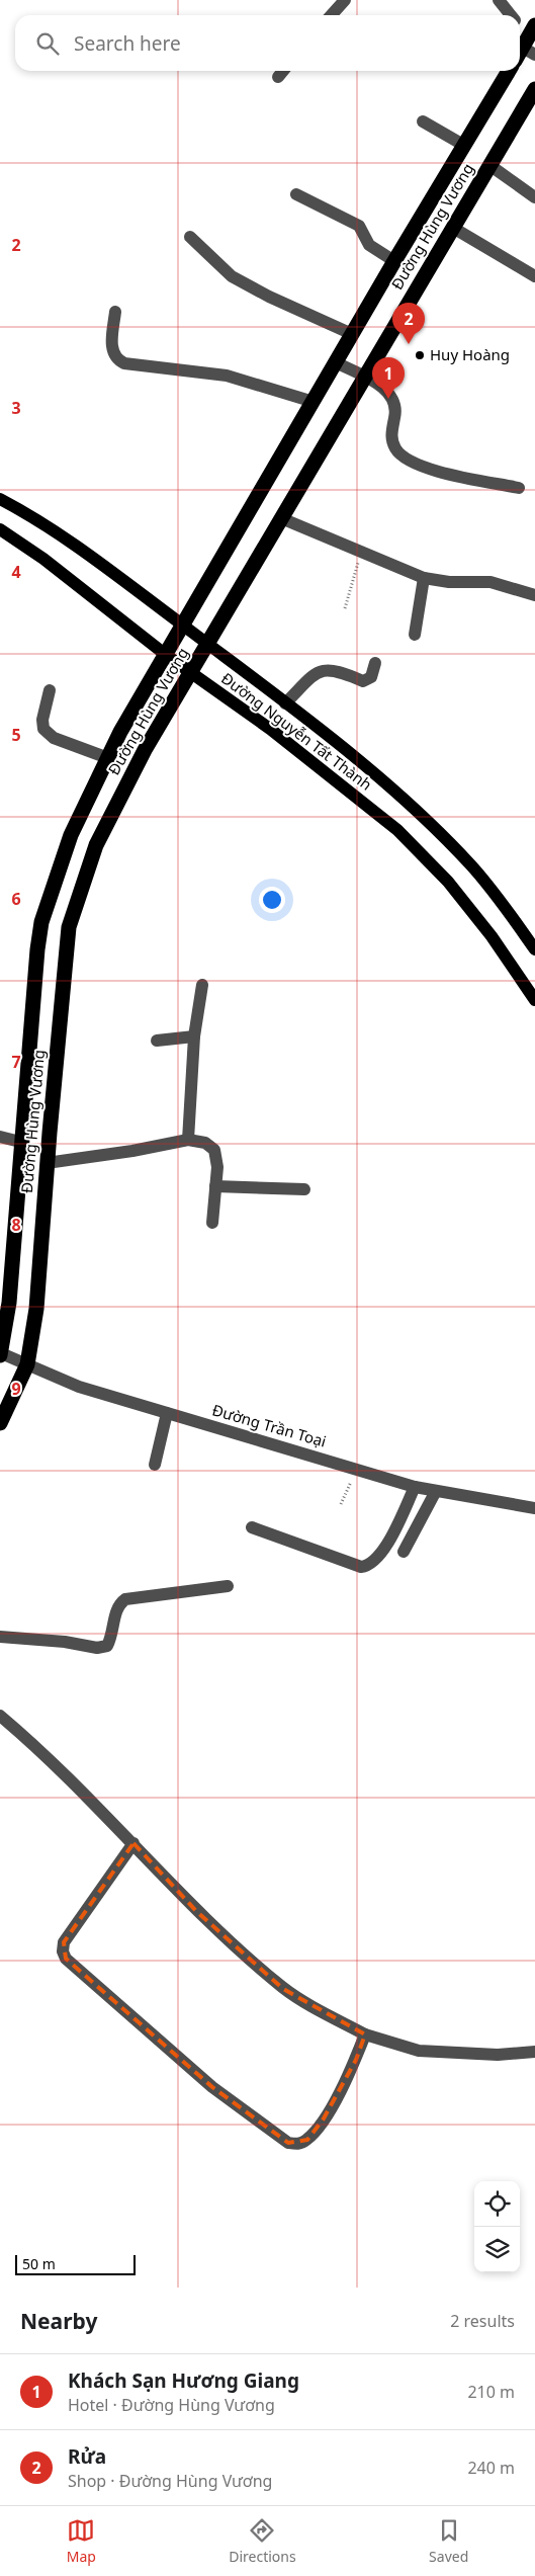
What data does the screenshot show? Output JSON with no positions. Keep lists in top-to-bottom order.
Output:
{
  "streets": {
    "highway": ["Đường Hùng Vương"],
    "main road": ["Đường Nguyễn Tất Thành"],
    "street": ["Đường Trần Toại"]
  },
  "crossings": [
    ["Đường Hùng Vương", "Đường Nguyễn Tất Thành"],
    ["Đường Hùng Vương", "Đường Trần Toại"]
  ],
  "places": ["Huy Hoàng"],
  "scale_bar": "50 m",
  "page": {
    "search": "Search here",
    "pins": ["2", "1"],
    "scale": "50 m",
    "heading": ["Nearby", "2 results"],
    "list": [
      {
        "mark": "1",
        "name": "Khách Sạn Hương Giang",
        "note": "Hotel · Đường Hùng Vương",
        "value": "210 m"
      },
      {
        "mark": "2",
        "name": "Rửa",
        "note": "Shop · Đường Hùng Vương",
        "value": "240 m"
      }
    ],
    "nav": ["Map", "Directions", "Saved"]
  },
  "grid": {
    "rows": [
      "2",
      "3",
      "4",
      "5",
      "6",
      "7",
      "8",
      "9"
    ]
  }
}
